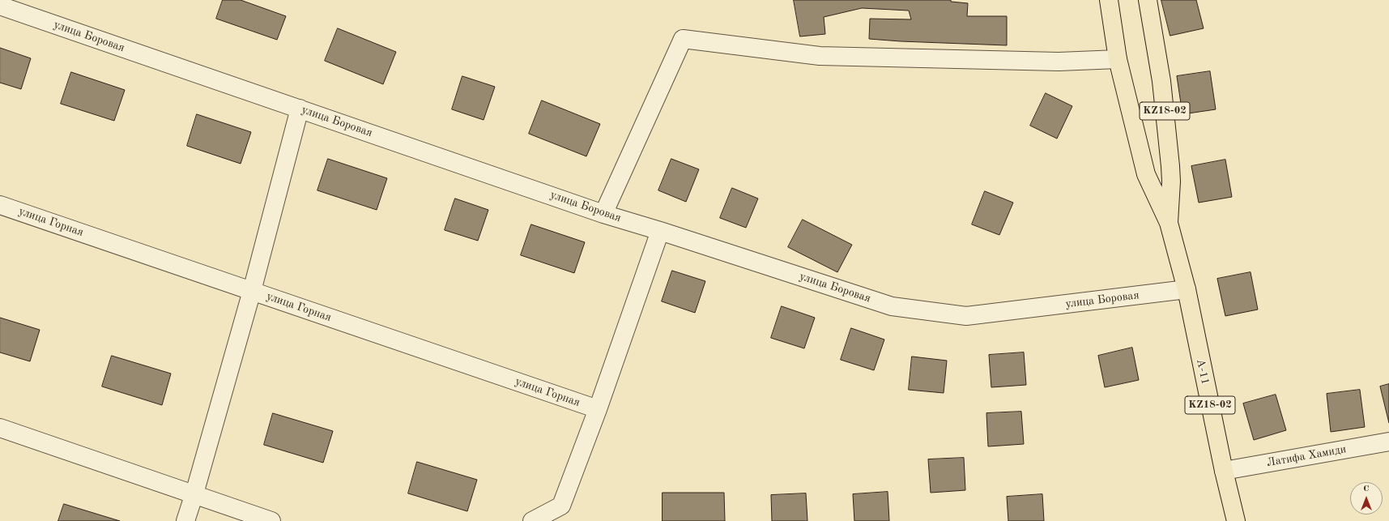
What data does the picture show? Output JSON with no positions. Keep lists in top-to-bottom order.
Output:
{
  "streets": {
    "highway": ["KZ18-02", "А-11"],
    "street": ["улица Боровая", "улица Горная", "Латифа Хамиди"]
  },
  "crossings": [
    ["улица Боровая", "А-11"],
    ["KZ18-02", "А-11"],
    ["А-11", "Латифа Хамиди"]
  ],
  "north": "top"
}
